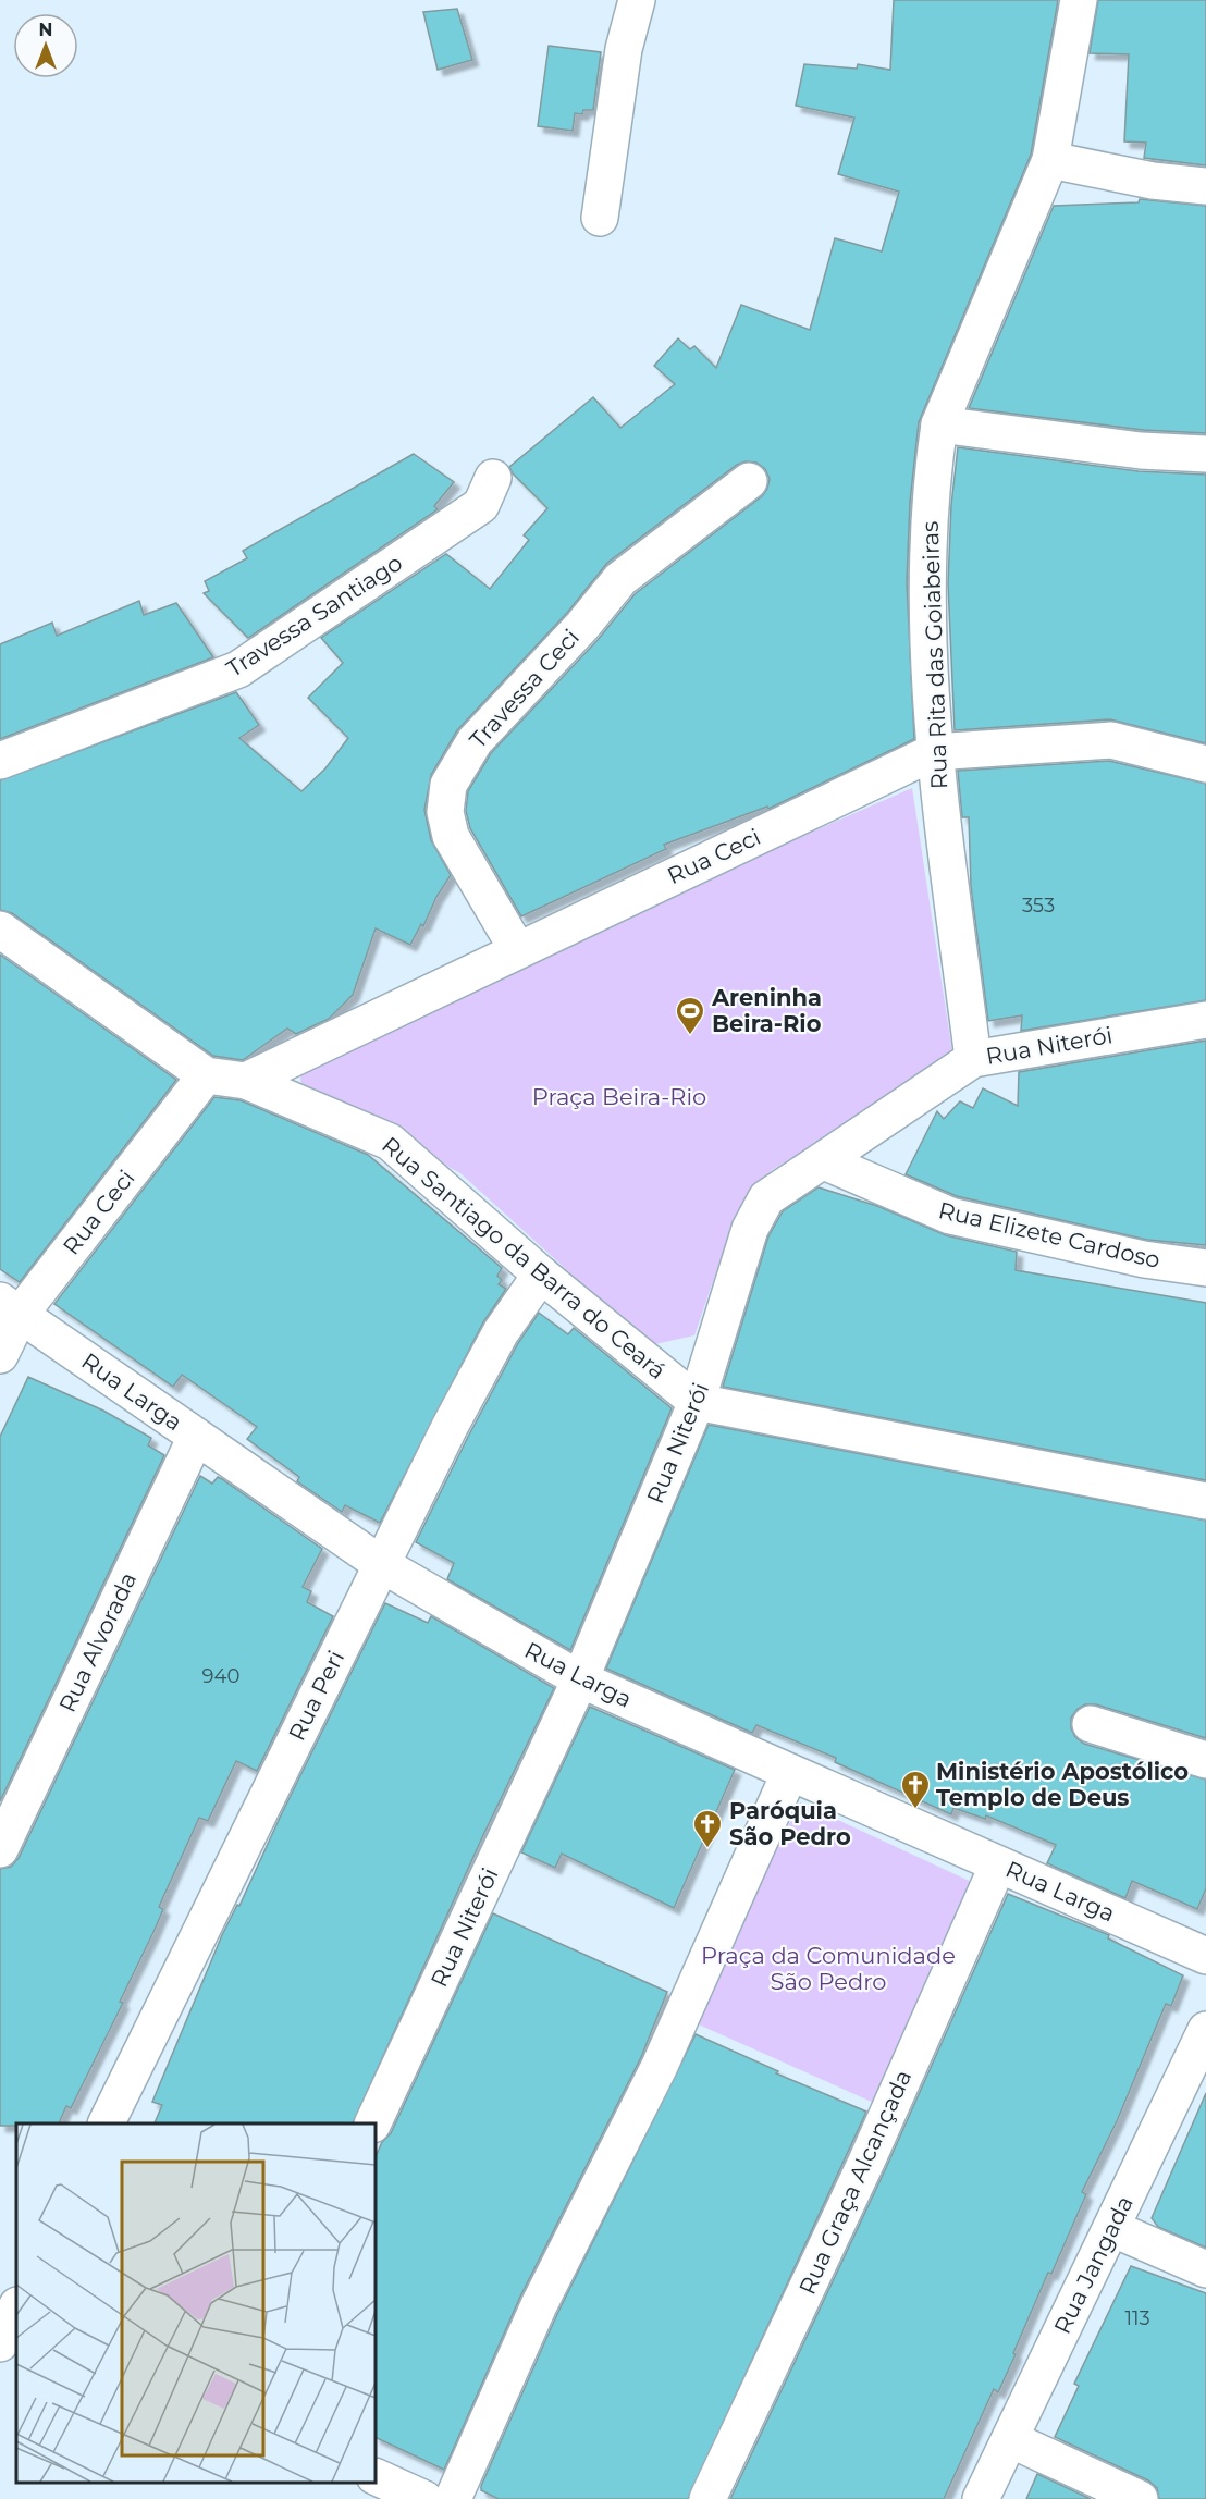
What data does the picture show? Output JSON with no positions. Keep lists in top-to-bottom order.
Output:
{
  "streets": {
    "street": [
      "Travessa Santiago",
      "Rua Rita das Goiabeiras",
      "Travessa Ceci",
      "Rua Ceci",
      "Rua Niterói",
      "Rua Elizete Cardoso",
      "Rua Santiago da Barra do Ceará",
      "Rua Larga",
      "Rua Alvorada",
      "Rua Peri",
      "Rua Graça Alcançada",
      "Rua Jangada"
    ]
  },
  "crossings": [
    ["Rua Rita das Goiabeiras", "Rua Ceci"],
    ["Rua Rita das Goiabeiras", "Rua Niterói"],
    ["Travessa Ceci", "Rua Ceci"],
    ["Rua Ceci", "Rua Santiago da Barra do Ceará"],
    ["Rua Ceci", "Rua Larga"],
    ["Rua Niterói", "Rua Elizete Cardoso"],
    ["Rua Niterói", "Rua Santiago da Barra do Ceará"],
    ["Rua Niterói", "Rua Larga"],
    ["Rua Santiago da Barra do Ceará", "Rua Peri"],
    ["Rua Larga", "Rua Alvorada"],
    ["Rua Larga", "Rua Peri"],
    ["Rua Larga", "Rua Graça Alcançada"]
  ],
  "parks": ["Praça Beira-Rio", "Praça da Comunidade São Pedro"],
  "places": {
    "sports": ["Areninha Beira-Rio"],
    "church": ["Ministério Apostólico Templo de Deus", "Paróquia São Pedro"]
  },
  "house_numbers": ["353", "940", "113"],
  "north": "top"
}
